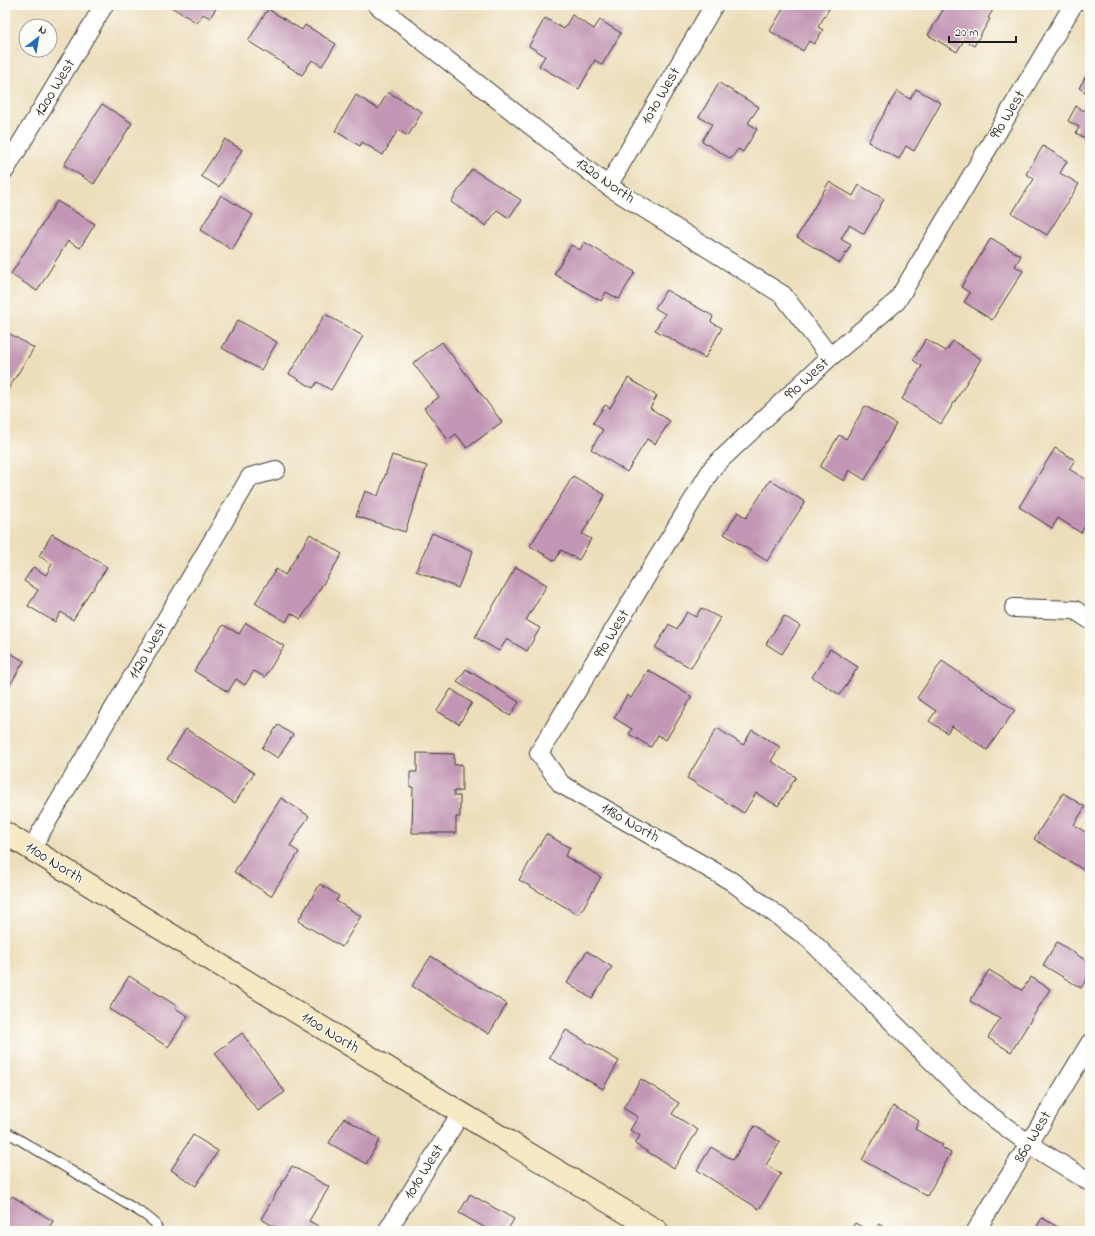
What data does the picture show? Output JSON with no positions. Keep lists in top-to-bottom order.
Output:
{
  "streets": {
    "main road": ["1100 North"],
    "street": [
      "1200 West",
      "1070 West",
      "990 West",
      "1320 North",
      "1120 West",
      "1180 North",
      "860 West",
      "1010 West"
    ]
  },
  "crossings": [
    ["1070 West", "1320 North"],
    ["990 West", "1320 North"],
    ["990 West", "1180 North"],
    ["1120 West", "1100 North"],
    ["1180 North", "860 West"],
    ["1100 North", "1010 West"]
  ],
  "scale_bar": "20 m",
  "north": "top right"
}
